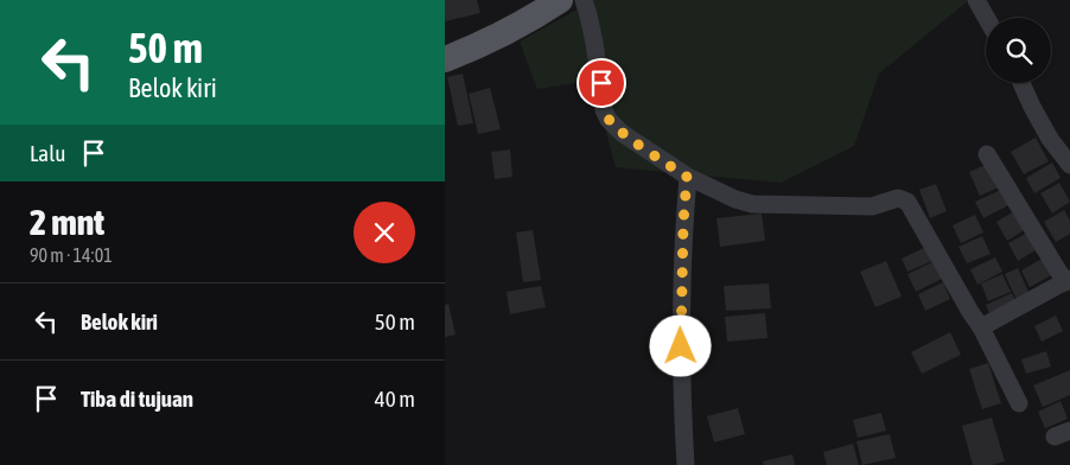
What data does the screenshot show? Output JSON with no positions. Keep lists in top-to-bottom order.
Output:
{
  "page": {
    "turn": ["50 m", "Belok kiri"],
    "then": "Lalu",
    "heading": ["2 mnt", "90 m · 14:01"],
    "list": [
      {
        "name": "Belok kiri",
        "value": "50 m"
      },
      {
        "name": "Tiba di tujuan",
        "value": "40 m"
      }
    ]
  }
}
